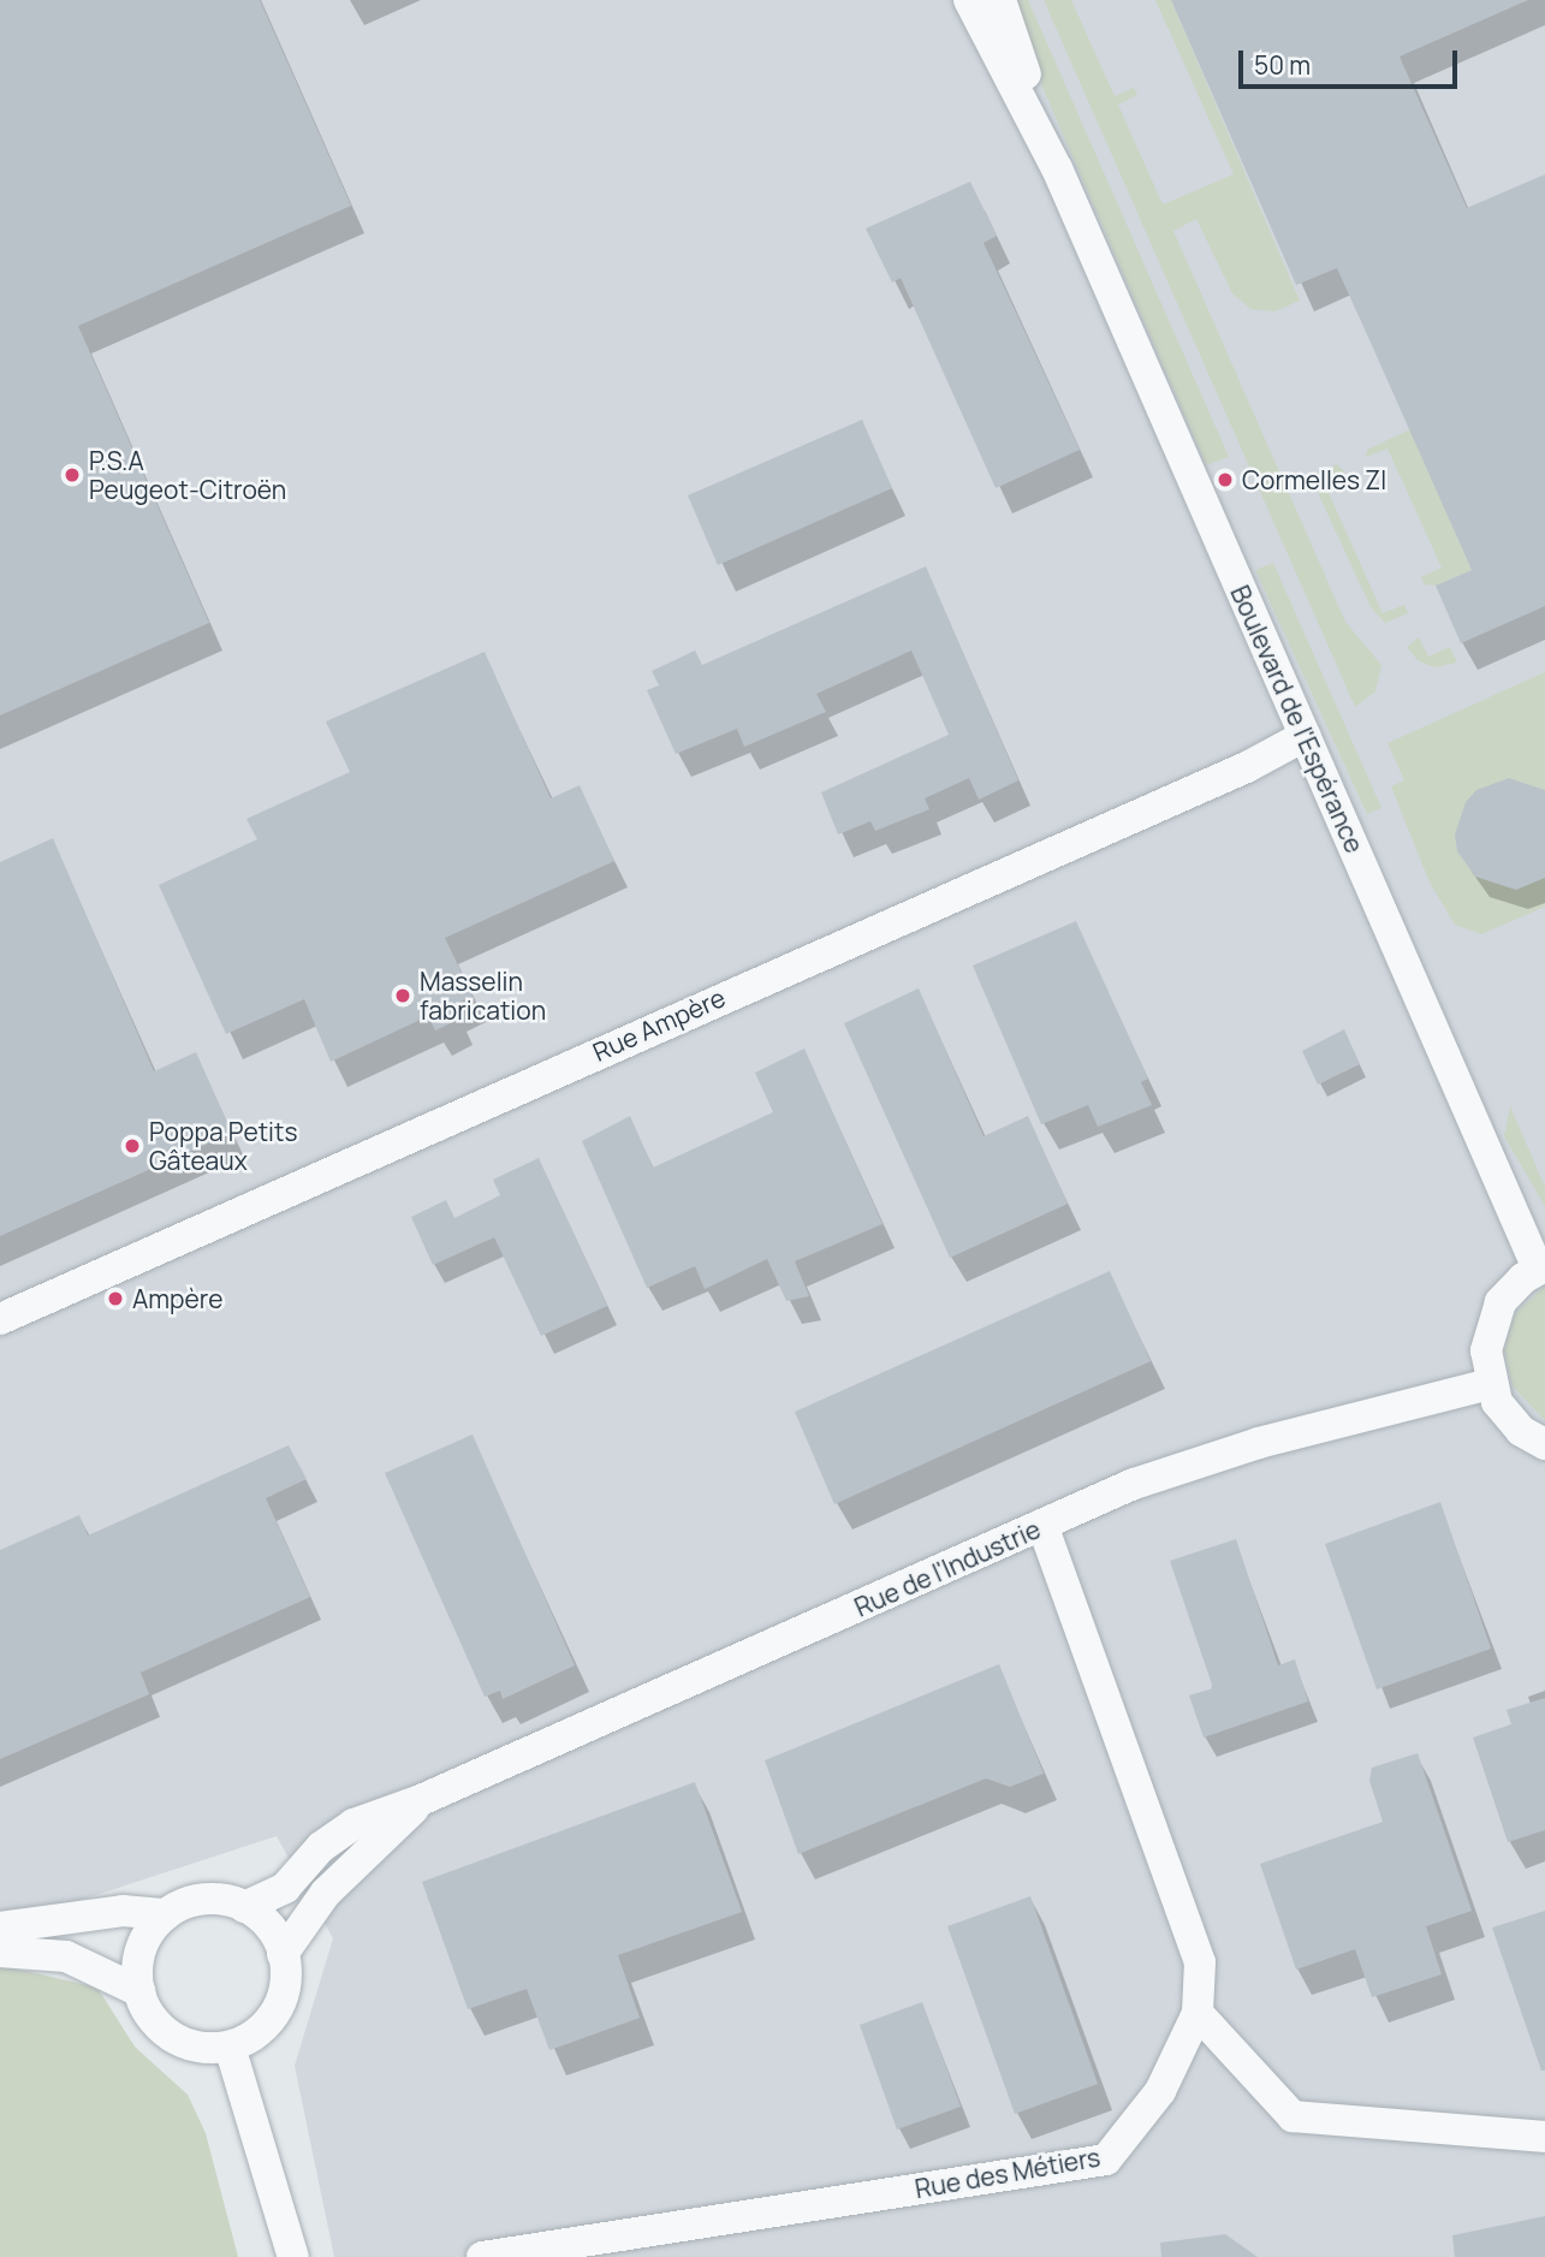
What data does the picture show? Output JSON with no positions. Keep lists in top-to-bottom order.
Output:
{
  "streets": {
    "street": [
      "Boulevard de l'Espérance",
      "Rue Ampère",
      "Rue de l'Industrie",
      "Rue des Métiers"
    ]
  },
  "crossings": [
    ["Boulevard de l'Espérance", "Rue Ampère"],
    ["Rue de l'Industrie", "Rue des Métiers"]
  ],
  "places": [
    "P.S.A Peugeot-Citroën",
    "Cormelles ZI",
    "Masselin fabrication",
    "Poppa Petits Gâteaux",
    "Ampère"
  ],
  "scale_bar": "50 m"
}
